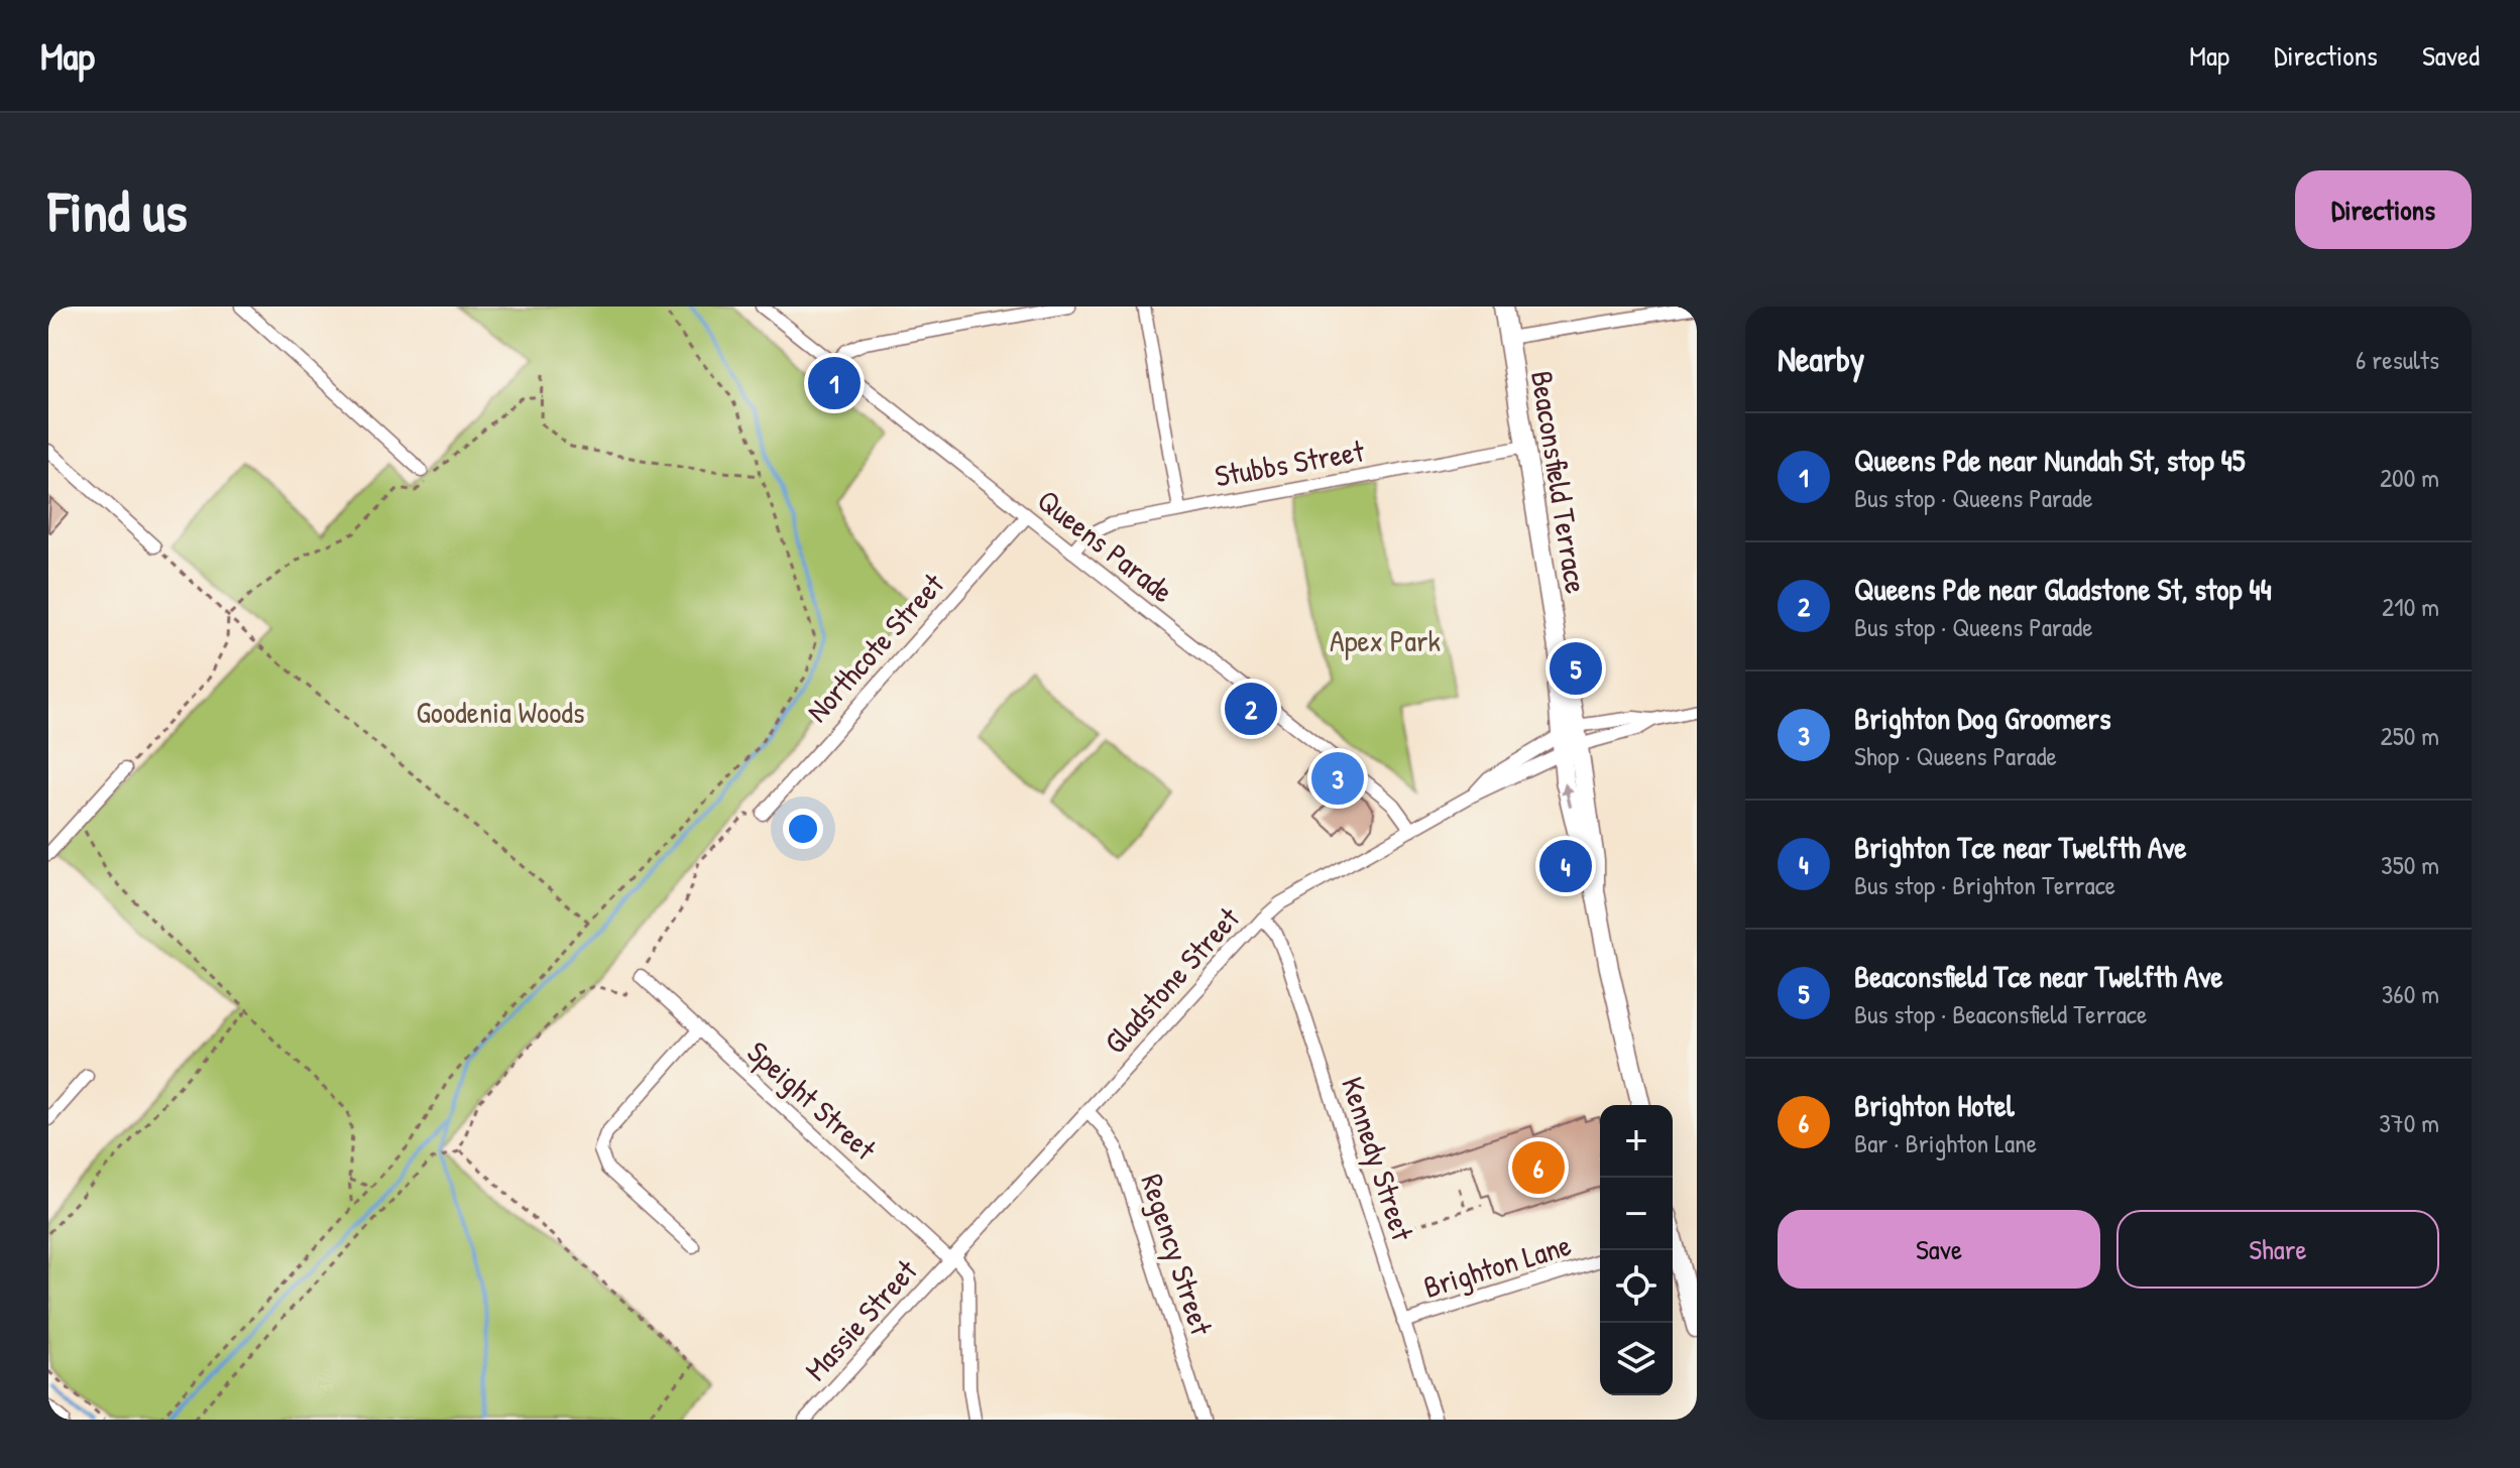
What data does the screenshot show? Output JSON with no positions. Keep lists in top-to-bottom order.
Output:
{
  "streets": {
    "main road": ["Beaconsfield Terrace"],
    "street": [
      "Stubbs Street",
      "Queens Parade",
      "Northcote Street",
      "Gladstone Street",
      "Speight Street",
      "Kennedy Street",
      "Regency Street",
      "Brighton Lane",
      "Massie Street"
    ]
  },
  "crossings": [
    ["Stubbs Street", "Beaconsfield Terrace"],
    ["Stubbs Street", "Queens Parade"],
    ["Beaconsfield Terrace", "Gladstone Street"],
    ["Queens Parade", "Northcote Street"],
    ["Queens Parade", "Gladstone Street"],
    ["Gladstone Street", "Speight Street"],
    ["Gladstone Street", "Kennedy Street"],
    ["Gladstone Street", "Regency Street"],
    ["Gladstone Street", "Massie Street"],
    ["Speight Street", "Massie Street"],
    ["Kennedy Street", "Brighton Lane"]
  ],
  "parks": ["Apex Park", "Goodenia Woods"],
  "page": {
    "header": "Map",
    "nav": ["Map", "Directions", "Saved"],
    "buttons": [
      "Directions",
      ["Save", "Share"]
    ],
    "title": "Find us",
    "heading": ["Nearby", "6 results"],
    "pins": [
      "1",
      "5",
      "2",
      "3",
      "4",
      "6"
    ],
    "list": [
      {
        "mark": "1",
        "name": "Queens Pde near Nundah St, stop 45",
        "note": "Bus stop · Queens Parade",
        "value": "200 m"
      },
      {
        "mark": "2",
        "name": "Queens Pde near Gladstone St, stop 44",
        "note": "Bus stop · Queens Parade",
        "value": "210 m"
      },
      {
        "mark": "3",
        "name": "Brighton Dog Groomers",
        "note": "Shop · Queens Parade",
        "value": "250 m"
      },
      {
        "mark": "4",
        "name": "Brighton Tce near Twelfth Ave",
        "note": "Bus stop · Brighton Terrace",
        "value": "350 m"
      },
      {
        "mark": "5",
        "name": "Beaconsfield Tce near Twelfth Ave",
        "note": "Bus stop · Beaconsfield Terrace",
        "value": "360 m"
      },
      {
        "mark": "6",
        "name": "Brighton Hotel",
        "note": "Bar · Brighton Lane",
        "value": "370 m"
      }
    ],
    "map_buttons": ["+", "−"]
  }
}
